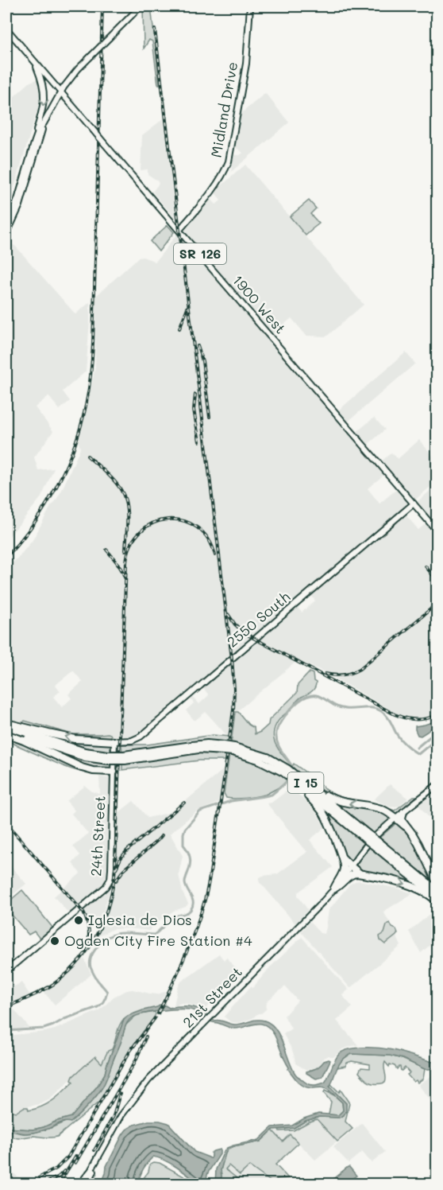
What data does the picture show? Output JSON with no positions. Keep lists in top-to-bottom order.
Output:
{
  "streets": {
    "highway": ["I 15"],
    "main road": [
      "Midland Drive",
      "SR 126",
      "1900 West",
      "2550 South",
      "24th Street",
      "21st Street"
    ]
  },
  "crossings": [
    ["Midland Drive", "1900 West"],
    ["1900 West", "2550 South"],
    ["2550 South", "24th Street"]
  ],
  "places": ["Iglesia de Dios", "Ogden City Fire Station #4"]
}
